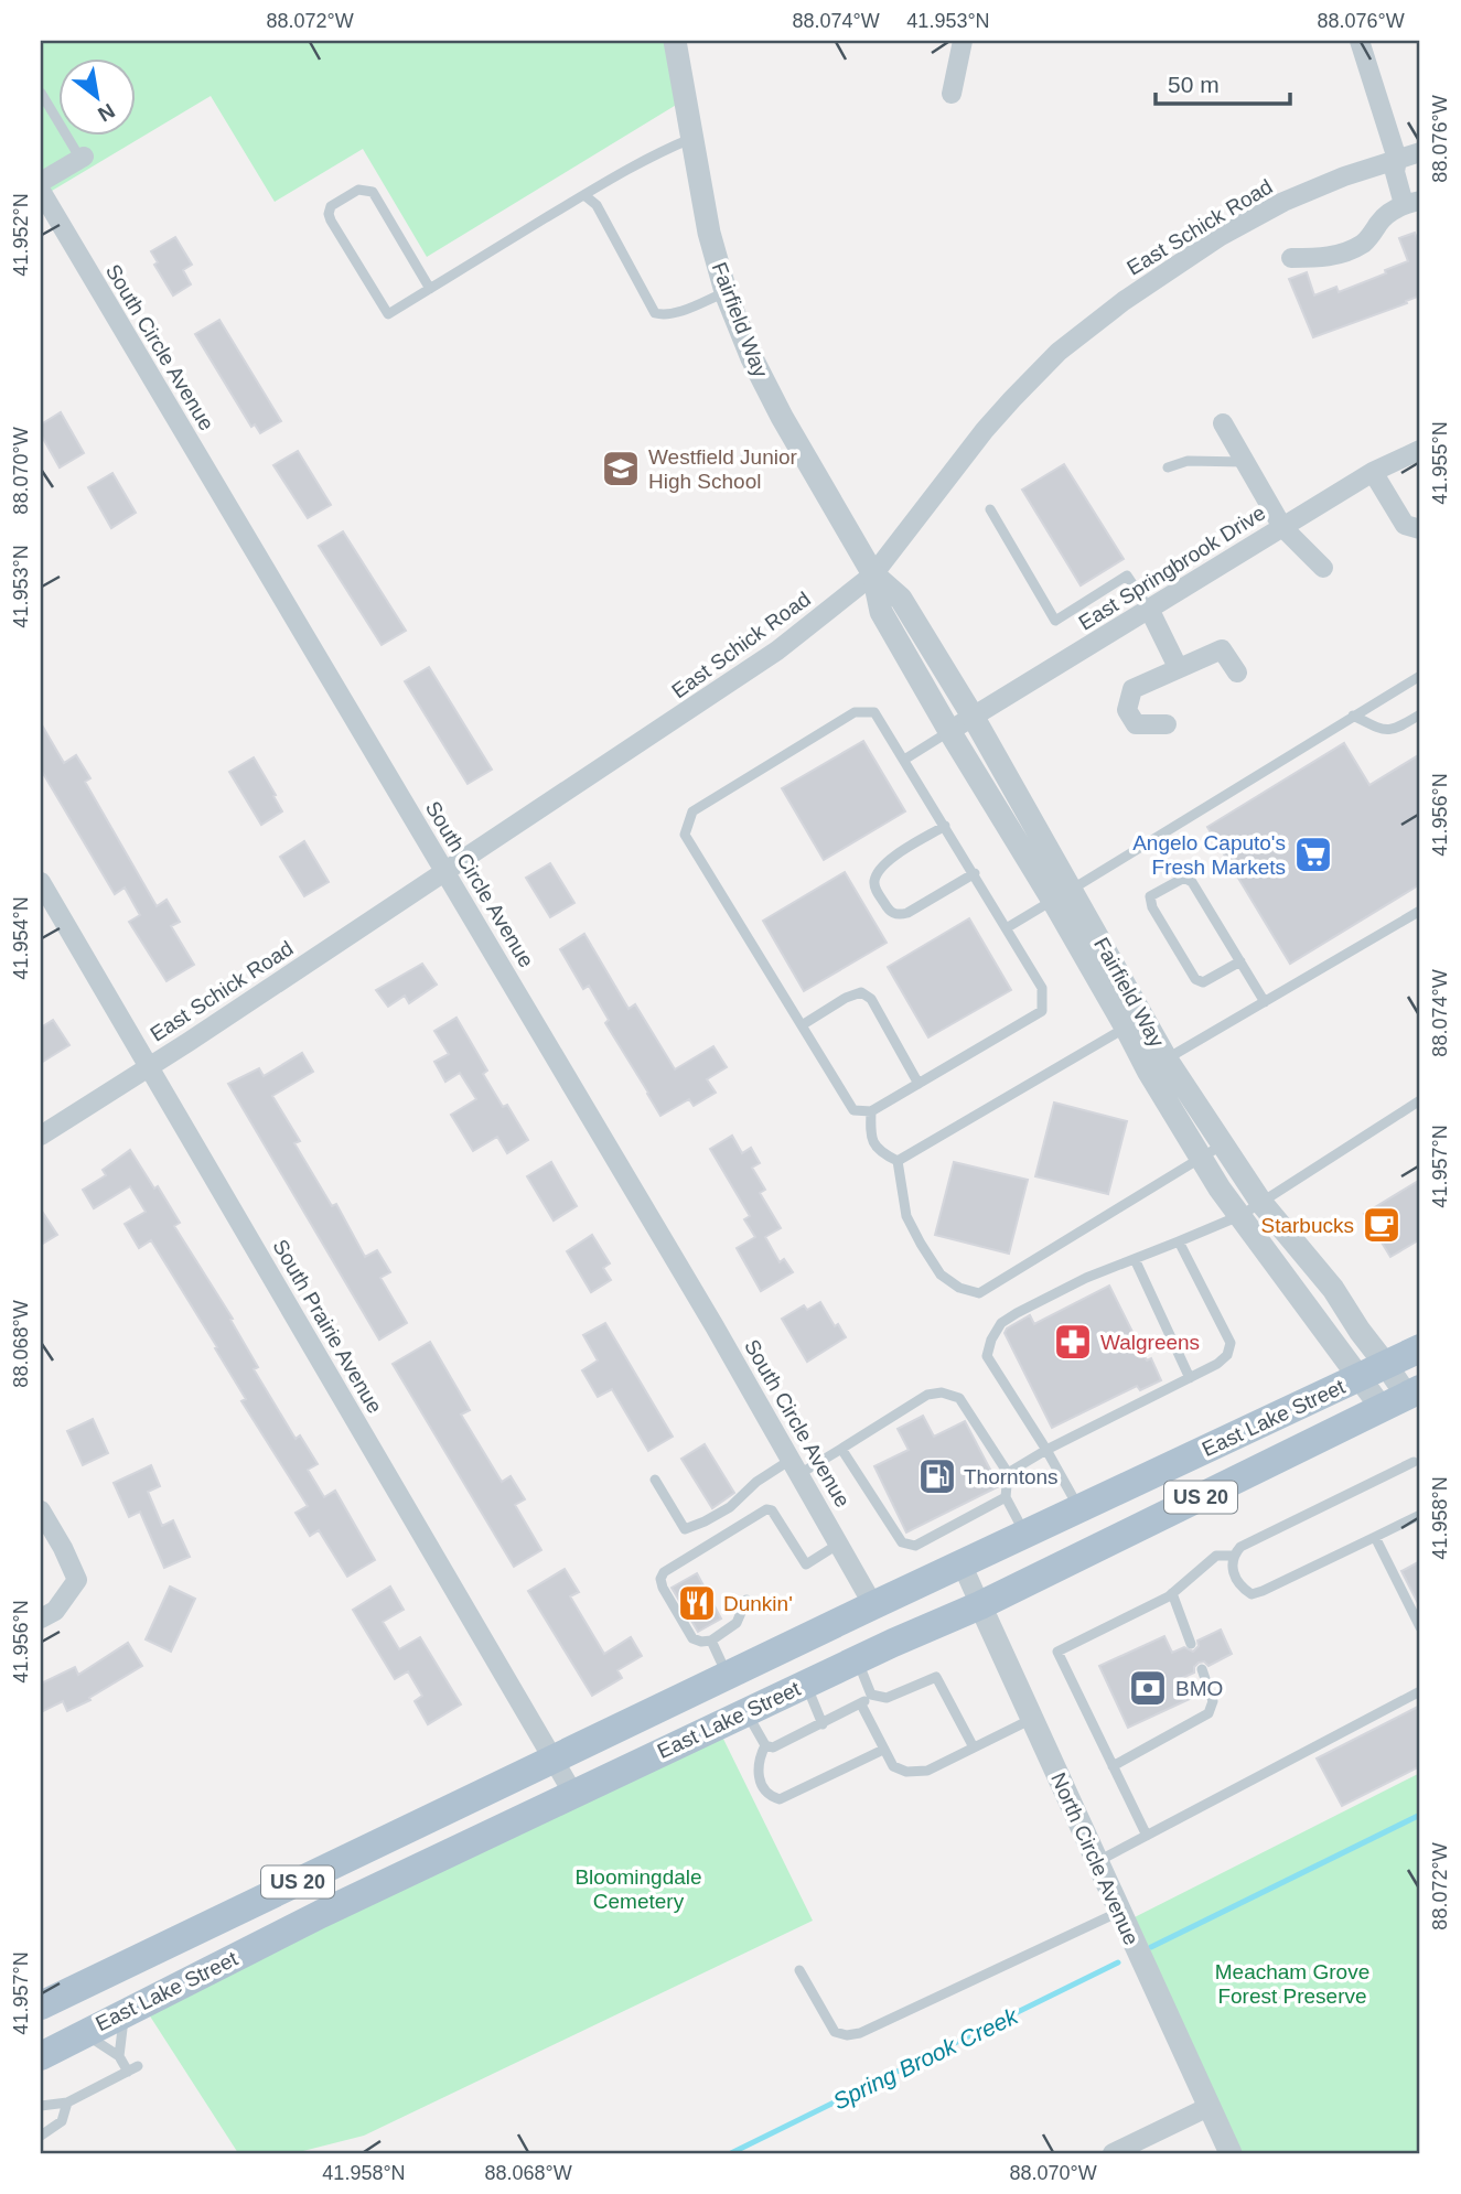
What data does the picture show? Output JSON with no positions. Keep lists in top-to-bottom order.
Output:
{
  "streets": {
    "main road": ["East Lake Street", "US 20"],
    "street": [
      "East Schick Road",
      "Fairfield Way",
      "South Circle Avenue",
      "East Springbrook Drive",
      "South Prairie Avenue",
      "North Circle Avenue"
    ]
  },
  "crossings": [
    ["East Schick Road", "Fairfield Way"],
    ["East Schick Road", "South Circle Avenue"],
    ["East Schick Road", "South Prairie Avenue"],
    ["Fairfield Way", "East Springbrook Drive"],
    ["Fairfield Way", "East Lake Street"],
    ["South Circle Avenue", "East Lake Street"],
    ["South Prairie Avenue", "East Lake Street"],
    ["East Lake Street", "North Circle Avenue"]
  ],
  "water": ["Spring Brook Creek"],
  "parks": ["Bloomingdale Cemetery", "Meacham Grove Forest Preserve"],
  "places": {
    "school or university": ["Westfield Junior High School"],
    "supermarket": ["Angelo Caputo's Fresh Markets"],
    "cafe": ["Starbucks"],
    "pharmacy": ["Walgreens"],
    "fuel station": ["Thorntons"],
    "restaurant": ["Dunkin'"],
    "bank": ["BMO"]
  },
  "scale_bar": "50 m",
  "north": "bottom right",
  "coordinates": [
    "88.072°W",
    "88.074°W",
    "41.953°N",
    "88.076°W",
    "41.952°N",
    "41.955°N",
    "88.070°W",
    "41.956°N",
    "41.954°N",
    "41.957°N",
    "88.068°W",
    "41.958°N"
  ]
}
